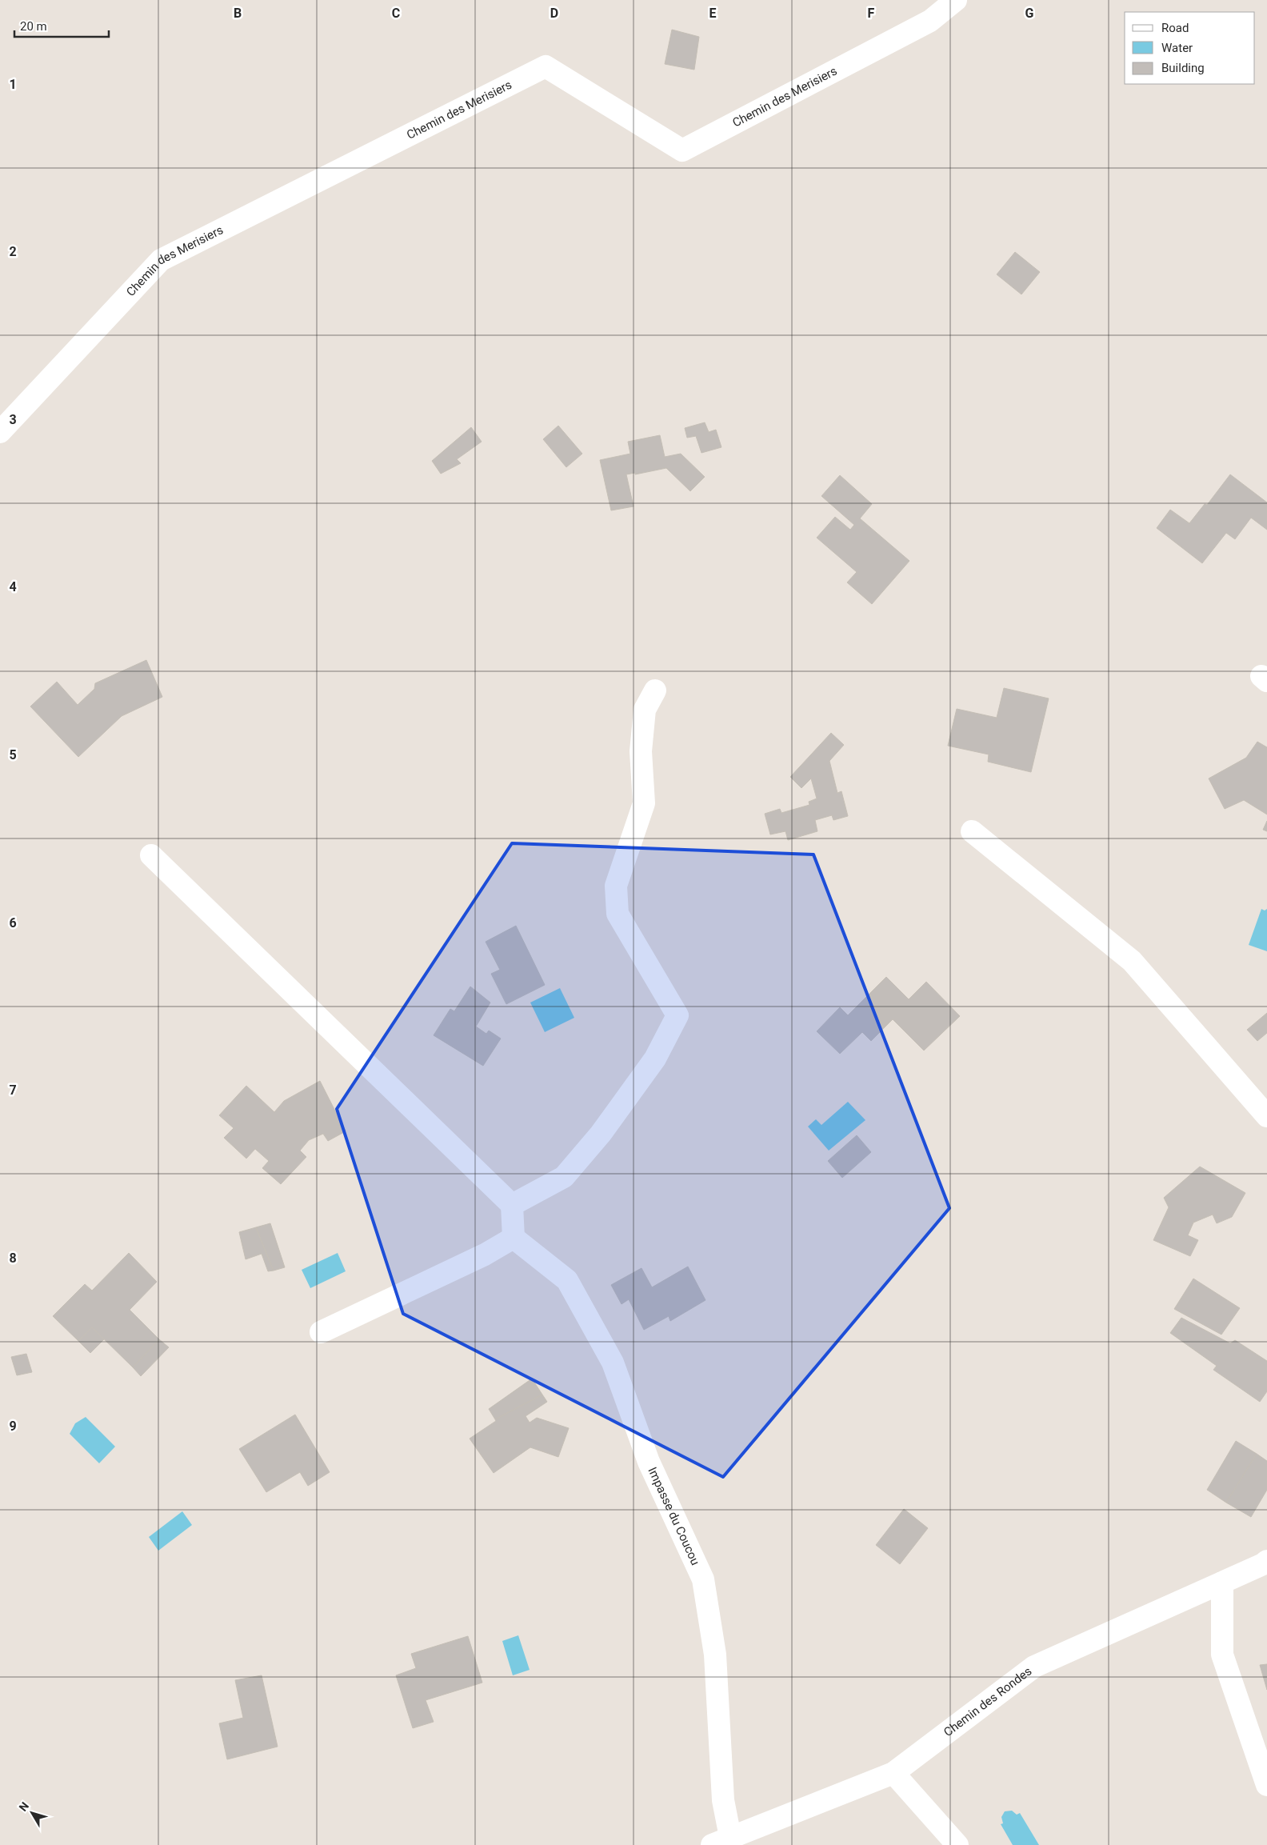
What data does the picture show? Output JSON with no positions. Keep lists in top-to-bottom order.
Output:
{
  "streets": {
    "street": ["Chemin des Merisiers", "Impasse du Coucou", "Chemin des Rondes"]
  },
  "crossings": [
    ["Impasse du Coucou", "Chemin des Rondes"]
  ],
  "legend": ["Road", "Water", "Building"],
  "scale_bar": "20 m",
  "north": "top left",
  "grid": {
    "columns": [
      "B",
      "C",
      "D",
      "E",
      "F",
      "G"
    ],
    "rows": [
      "1",
      "2",
      "3",
      "4",
      "5",
      "6",
      "7",
      "8",
      "9"
    ]
  }
}
